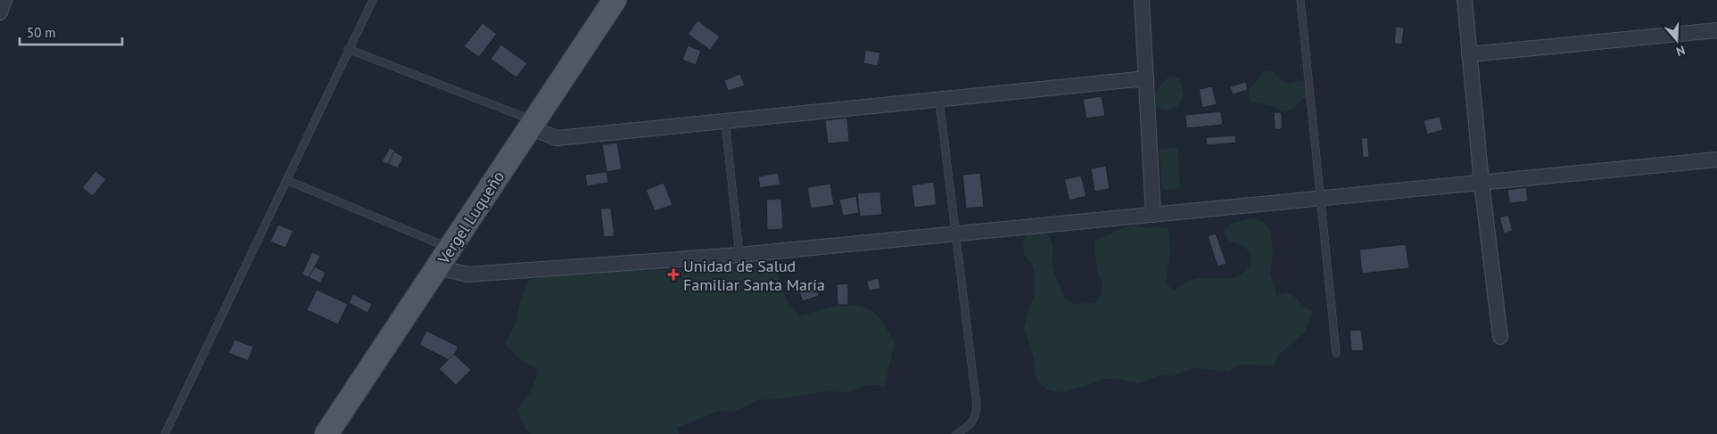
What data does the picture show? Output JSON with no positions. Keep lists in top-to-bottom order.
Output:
{
  "streets": {
    "main road": ["Vergel Luqueño"]
  },
  "places": {
    "health": ["Unidad de Salud Familiar Santa María"]
  },
  "scale_bar": "50 m",
  "north": "bottom"
}
